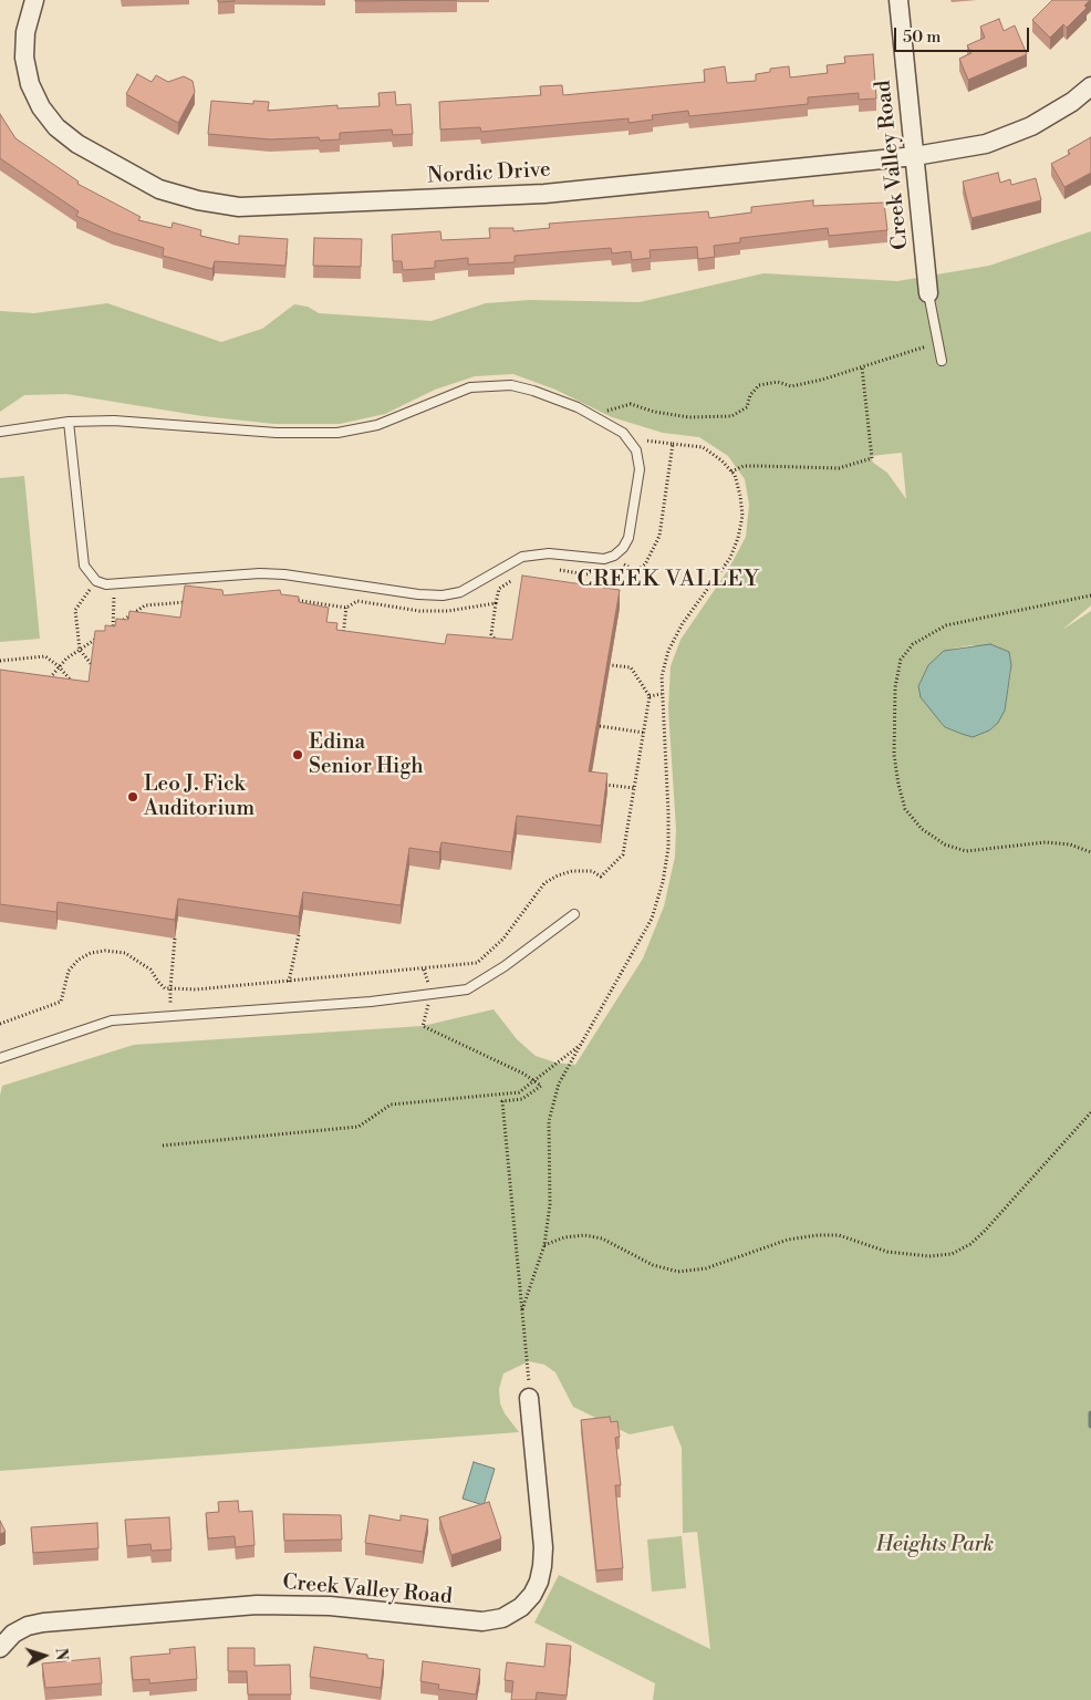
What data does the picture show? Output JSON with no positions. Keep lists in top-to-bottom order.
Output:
{
  "streets": {
    "street": ["Creek Valley Road", "Nordic Drive"]
  },
  "crossings": [
    ["Creek Valley Road", "Nordic Drive"]
  ],
  "districts": ["CREEK VALLEY"],
  "parks": ["Heights Park"],
  "places": ["Edina Senior High", "Leo J. Fick Auditorium"],
  "scale_bar": "50 m",
  "north": "right"
}
